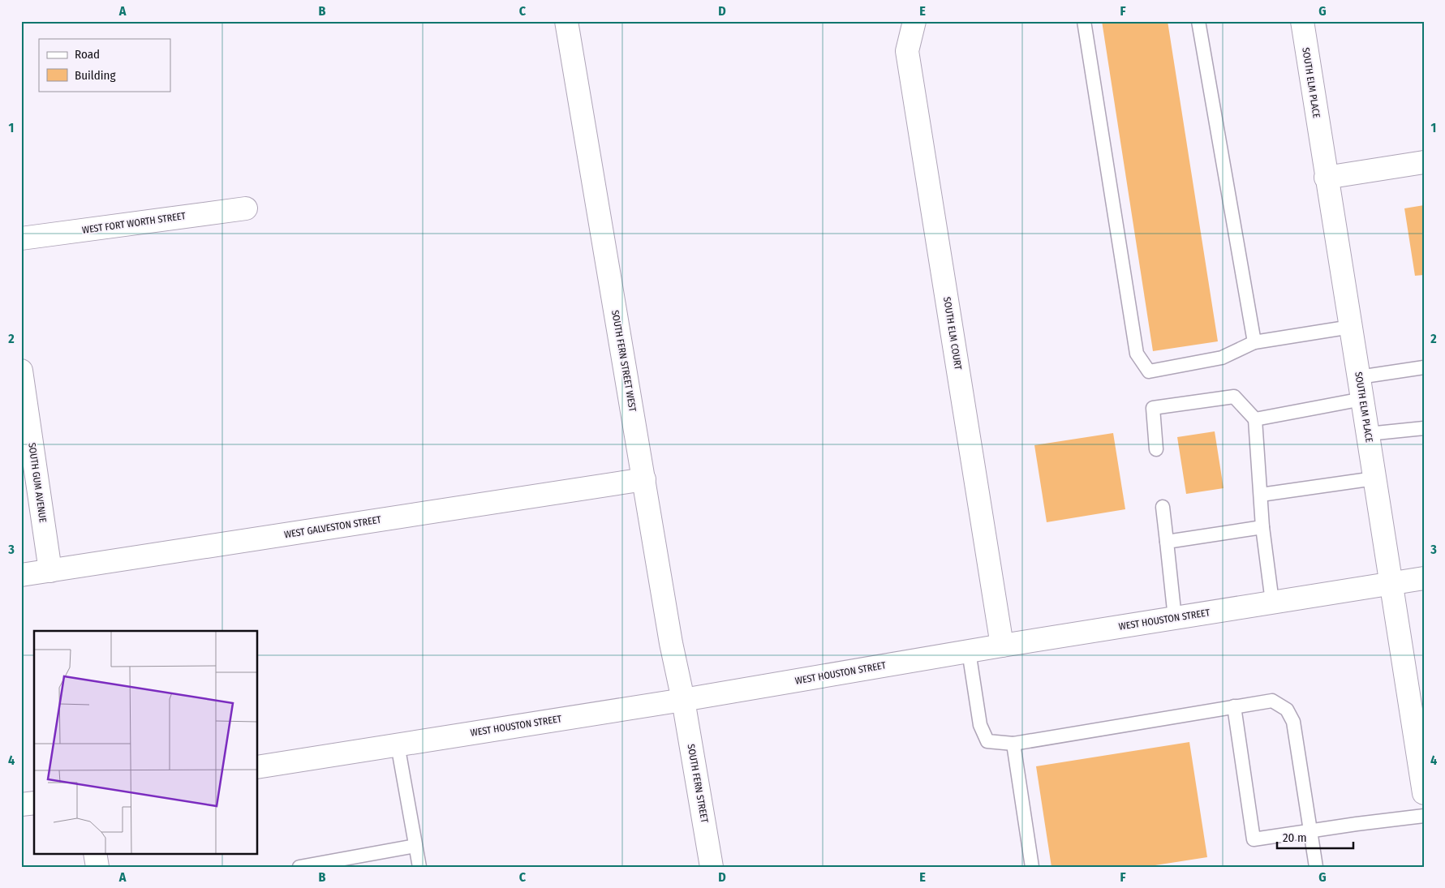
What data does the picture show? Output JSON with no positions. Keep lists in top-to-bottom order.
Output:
{
  "streets": {
    "street": [
      "SOUTH ELM PLACE",
      "WEST FORT WORTH STREET",
      "SOUTH ELM COURT",
      "SOUTH FERN STREET WEST",
      "SOUTH GUM AVENUE",
      "WEST GALVESTON STREET",
      "WEST HOUSTON STREET",
      "SOUTH FERN STREET"
    ]
  },
  "crossings": [
    ["SOUTH ELM PLACE", "WEST HOUSTON STREET"],
    ["SOUTH ELM COURT", "WEST HOUSTON STREET"],
    ["SOUTH FERN STREET WEST", "WEST GALVESTON STREET"],
    ["SOUTH FERN STREET WEST", "WEST HOUSTON STREET"],
    ["SOUTH FERN STREET WEST", "SOUTH FERN STREET"],
    ["SOUTH GUM AVENUE", "WEST GALVESTON STREET"],
    ["WEST HOUSTON STREET", "SOUTH FERN STREET"]
  ],
  "legend": ["Road", "Building"],
  "scale_bar": "20 m",
  "grid": {
    "columns": [
      "A",
      "B",
      "C",
      "D",
      "E",
      "F",
      "G"
    ],
    "rows": [
      "1",
      "2",
      "3",
      "4"
    ]
  }
}
